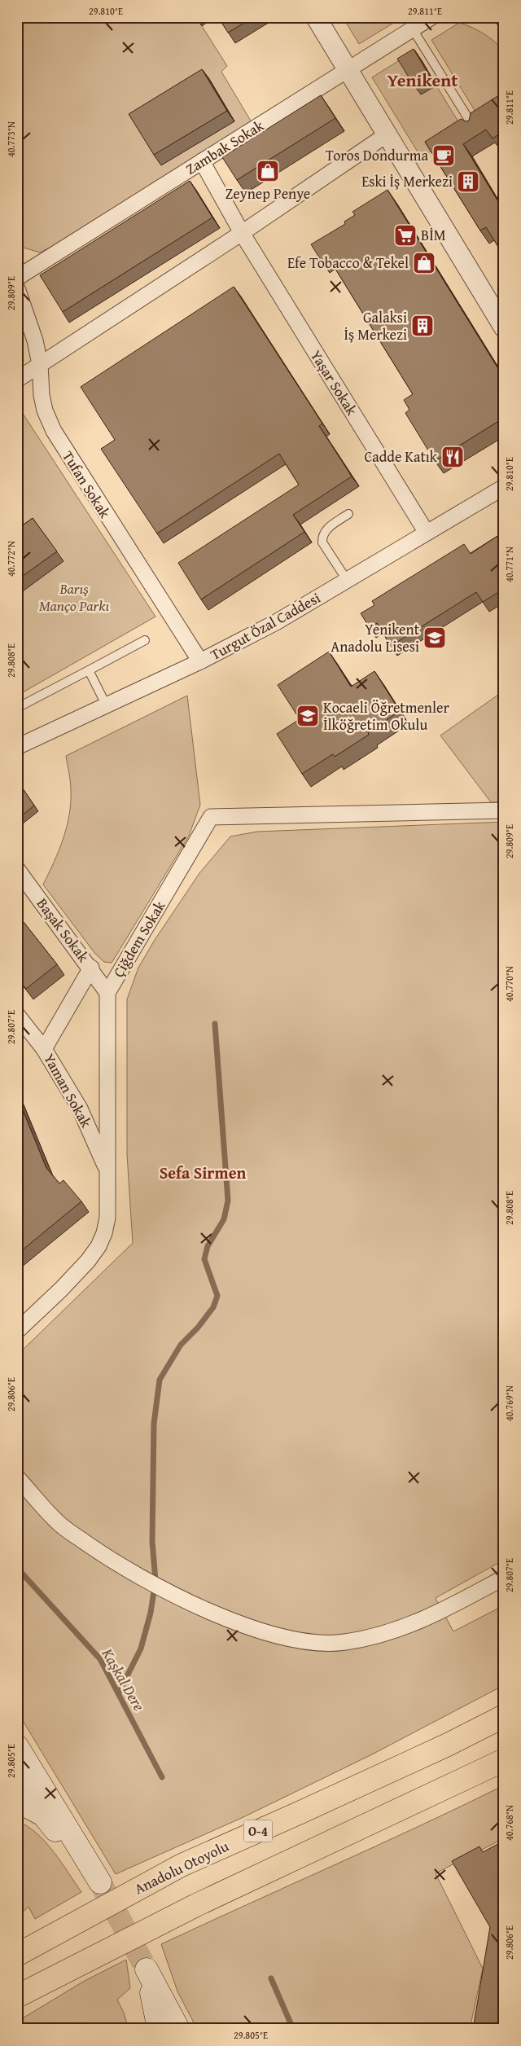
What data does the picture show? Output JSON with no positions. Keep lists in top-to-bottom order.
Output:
{
  "streets": {
    "highway": ["O-4", "Anadolu Otoyolu"],
    "street": [
      "Zambak Sokak",
      "Yaşar Sokak",
      "Tufan Sokak",
      "Turgut Özal Caddesi",
      "Başak Sokak",
      "Çiğdem Sokak",
      "Yaman Sokak"
    ]
  },
  "crossings": [
    ["Zambak Sokak", "Yaşar Sokak"],
    ["Yaşar Sokak", "Turgut Özal Caddesi"],
    ["Tufan Sokak", "Turgut Özal Caddesi"],
    ["Başak Sokak", "Çiğdem Sokak"],
    ["Çiğdem Sokak", "Yaman Sokak"]
  ],
  "districts": ["Yenikent", "Sefa Sirmen"],
  "water": ["Kaşkal Dere"],
  "parks": ["Barış Manço Parkı"],
  "places": {
    "cafe": ["Toros Dondurma"],
    "shop": ["Zeynep Penye", "Efe Tobacco & Tekel"],
    "building": ["Eski İş Merkezi", "Galaksi İş Merkezi"],
    "supermarket": ["BİM"],
    "restaurant": ["Cadde Katık"],
    "school or university": ["Yenikent Anadolu Lisesi", "Kocaeli Öğretmenler İlköğretim Okulu"]
  },
  "coordinates": [
    "29.810°E",
    "29.811°E",
    "40.773°N",
    "29.809°E",
    "40.772°N",
    "40.771°N",
    "29.808°E",
    "40.770°N",
    "29.807°E",
    "29.806°E",
    "40.769°N",
    "29.805°E",
    "40.768°N"
  ]
}
